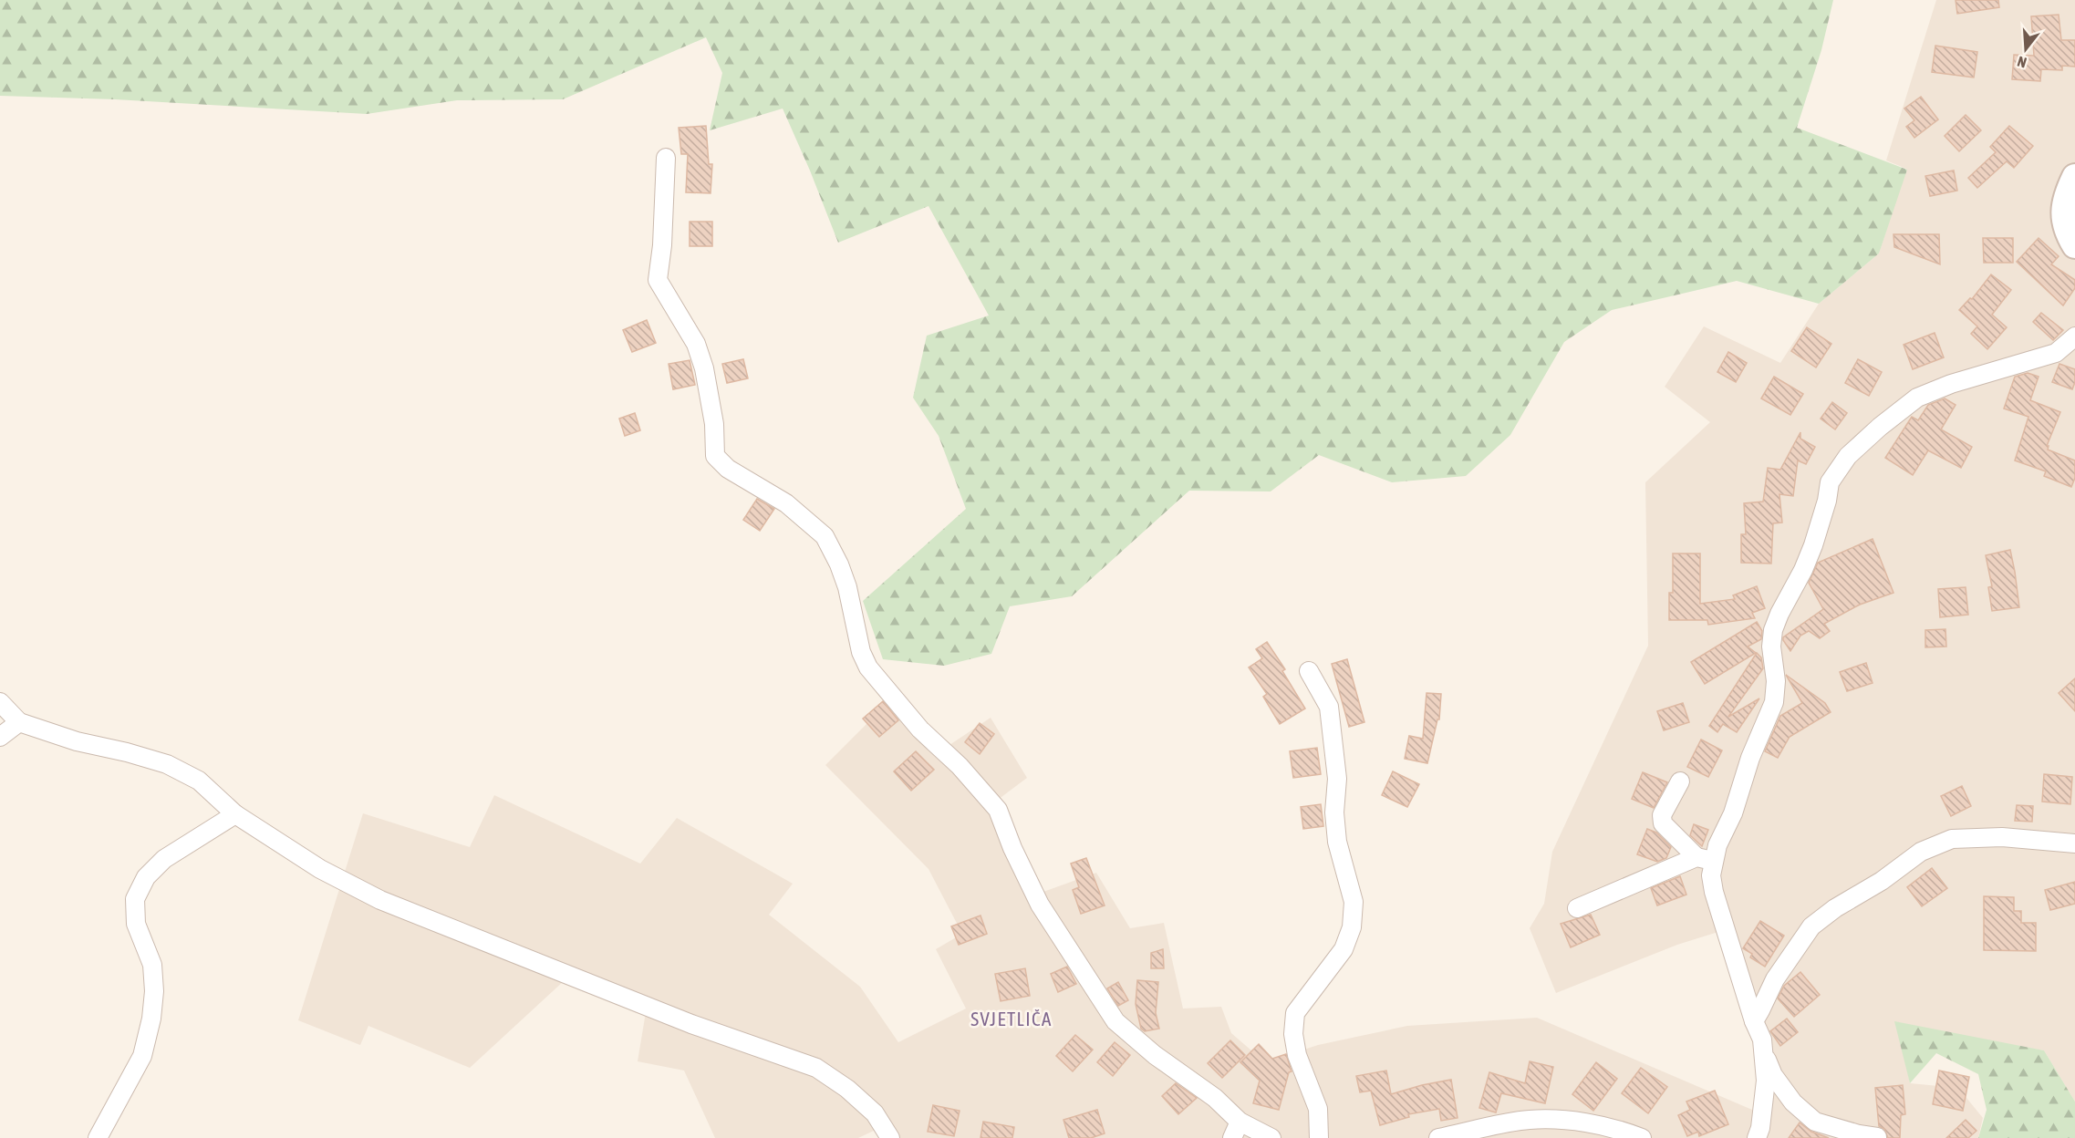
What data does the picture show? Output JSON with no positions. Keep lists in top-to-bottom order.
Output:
{
  "districts": ["SVJETLIČA"],
  "north": "bottom"
}
